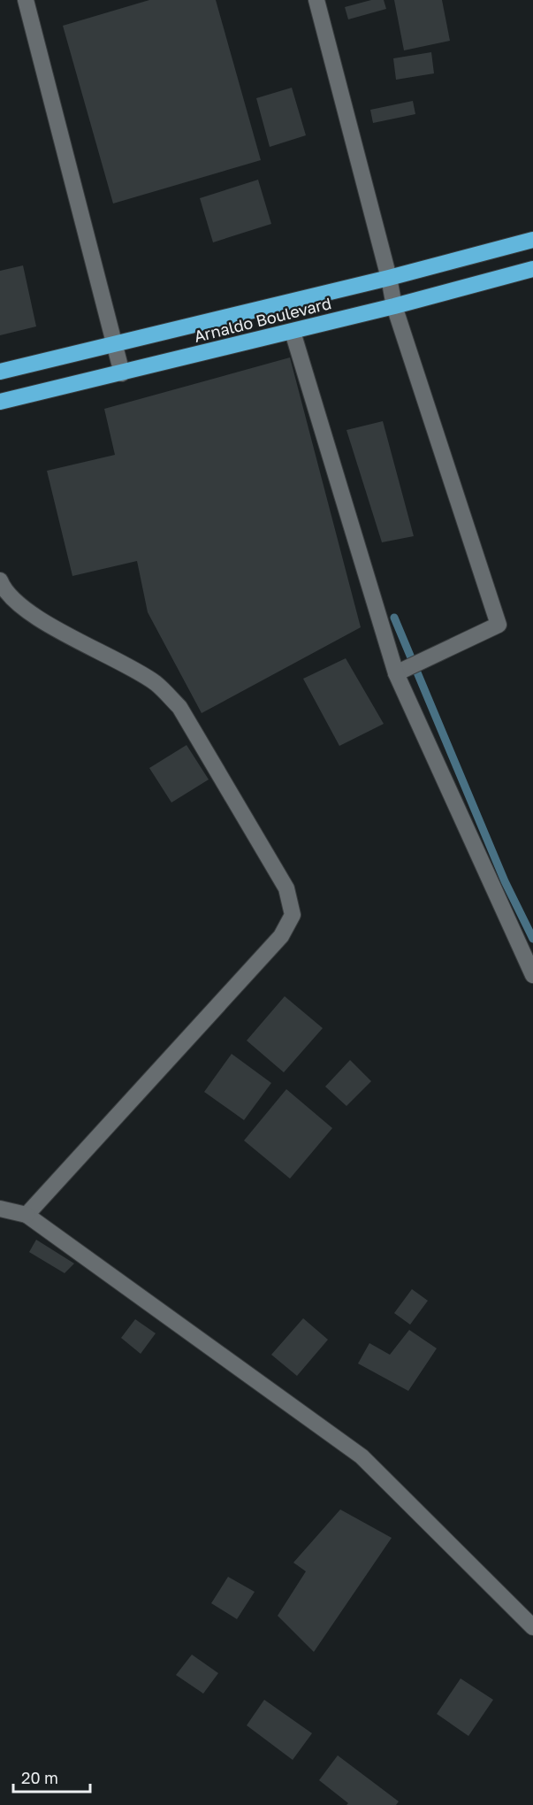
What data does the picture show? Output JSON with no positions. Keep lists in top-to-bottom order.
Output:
{
  "streets": {
    "highway": ["Arnaldo Boulevard"]
  },
  "scale_bar": "20 m"
}
